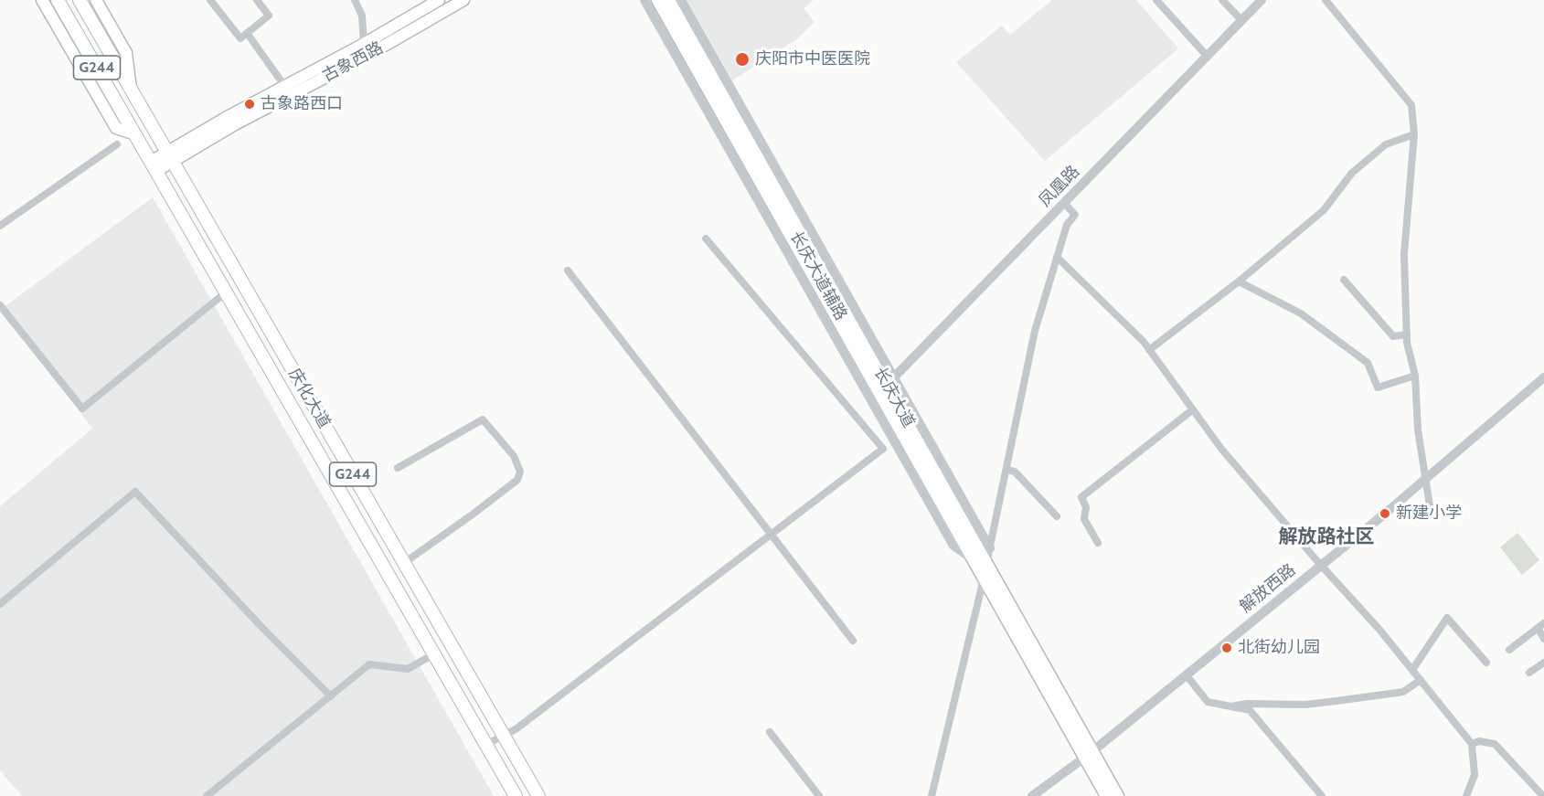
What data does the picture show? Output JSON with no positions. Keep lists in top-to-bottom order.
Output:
{
  "streets": {
    "highway": ["G244", "庆化大道"],
    "main road": ["古象西路", "长庆大道"],
    "street": ["凤凰路", "长庆大道辅路", "解放西路"]
  },
  "crossings": [
    ["古象西路", "庆化大道"],
    ["凤凰路", "长庆大道辅路"],
    ["凤凰路", "长庆大道"],
    ["长庆大道辅路", "长庆大道"],
    ["长庆大道", "解放西路"]
  ],
  "districts": ["解放路社区"],
  "places": [
    "庆阳市中医医院",
    "古象路西口",
    "新建小学",
    "北街幼儿园"
  ]
}
